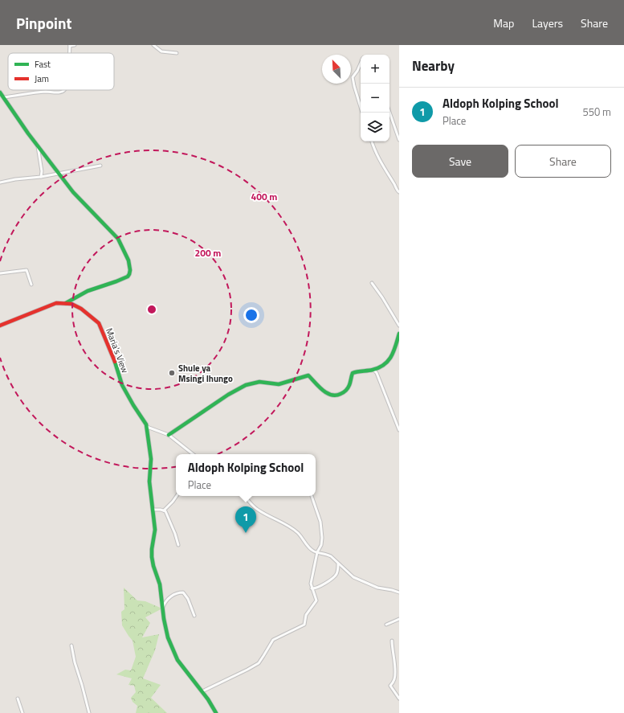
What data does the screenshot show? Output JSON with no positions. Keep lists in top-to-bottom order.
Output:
{
  "streets": {
    "street": ["Maria's View"]
  },
  "places": ["Shule ya Msingi Ihungo"],
  "legend": ["Fast", "Jam"],
  "north": "top left",
  "page": {
    "header": "Pinpoint",
    "nav": ["Map", "Layers", "Share"],
    "heading": "Nearby",
    "map_buttons": ["+", "−"],
    "list": [
      {
        "mark": "1",
        "name": "Aldoph Kolping School",
        "note": "Place",
        "value": "550 m"
      }
    ],
    "buttons": ["Save", "Share"],
    "popup": ["Aldoph Kolping School", "Place"],
    "pins": "1"
  },
  "rings": ["400 m", "200 m"]
}
